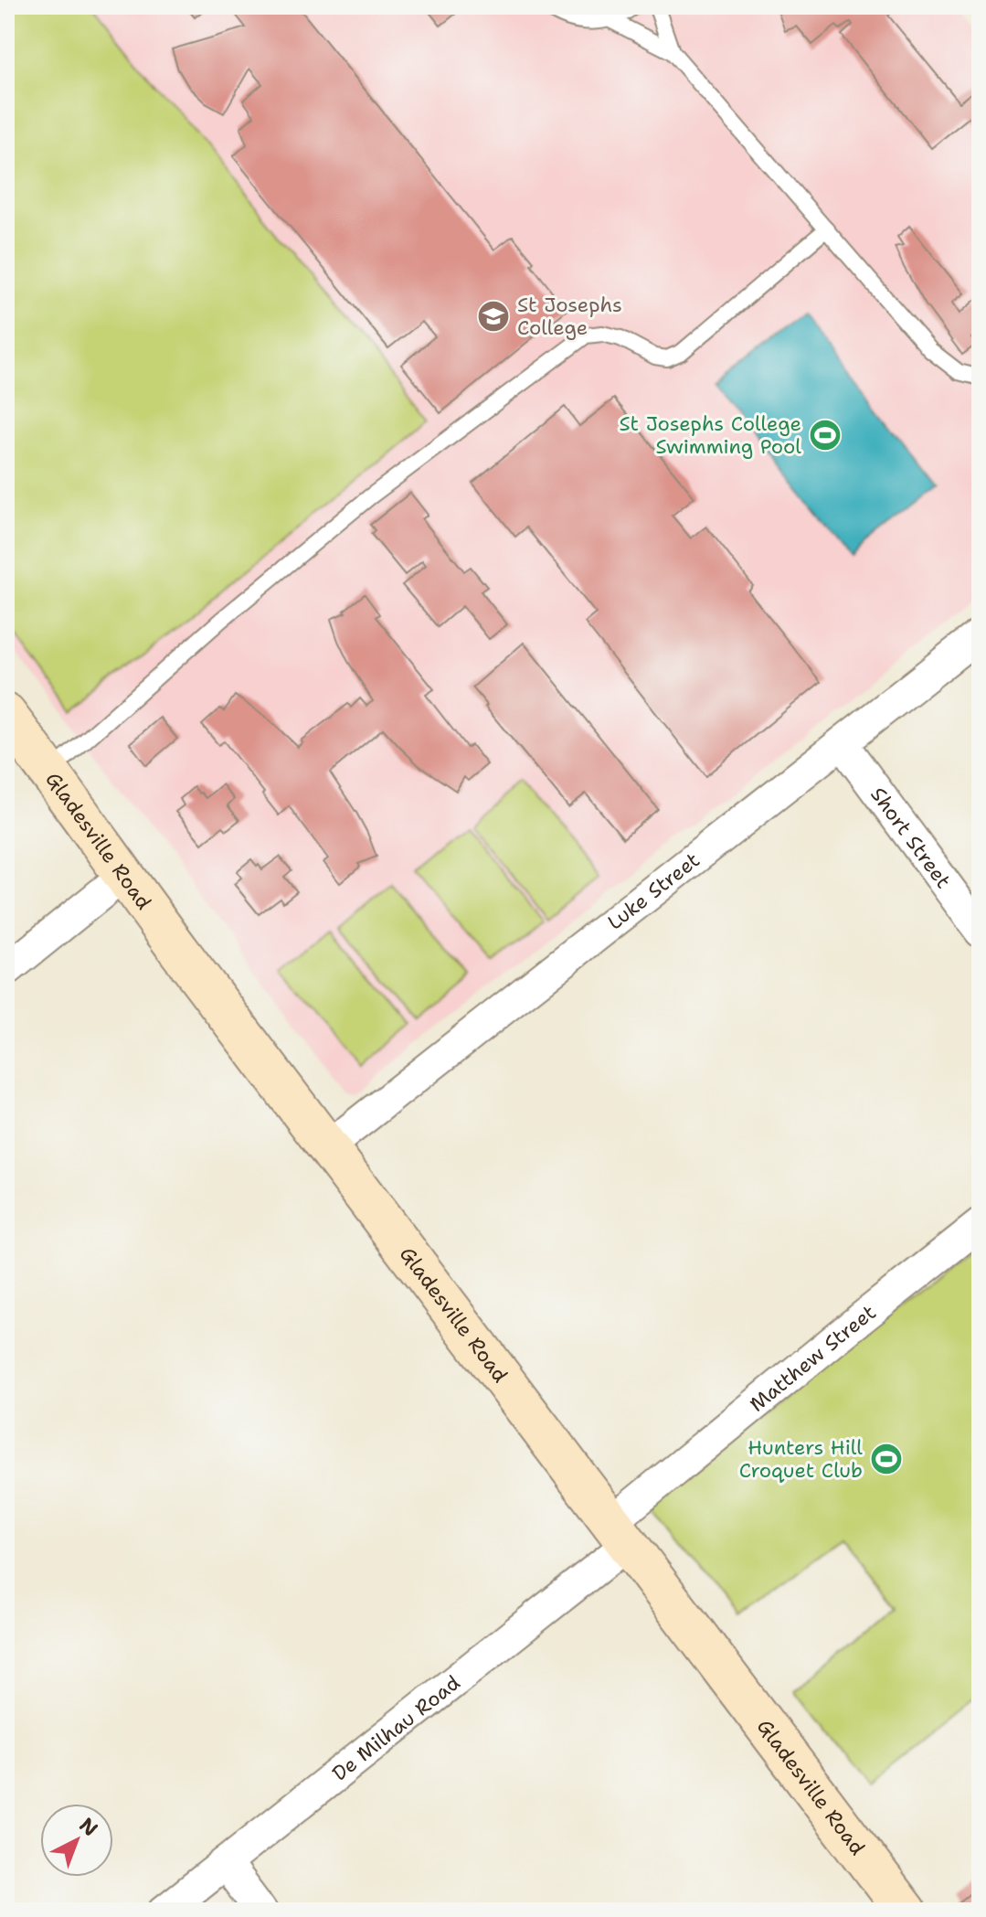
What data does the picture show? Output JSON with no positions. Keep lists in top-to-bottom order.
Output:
{
  "streets": {
    "street": [
      "Short Street",
      "Gladesville Road",
      "Luke Street",
      "Matthew Street",
      "De Milhau Road"
    ]
  },
  "crossings": [
    ["Short Street", "Luke Street"],
    ["Gladesville Road", "Luke Street"],
    ["Gladesville Road", "Matthew Street"],
    ["Gladesville Road", "De Milhau Road"],
    ["Matthew Street", "De Milhau Road"]
  ],
  "places": {
    "school or university": ["St Josephs College"],
    "sports": ["St Josephs College Swimming Pool", "Hunters Hill Croquet Club"]
  },
  "north": "top right"
}
